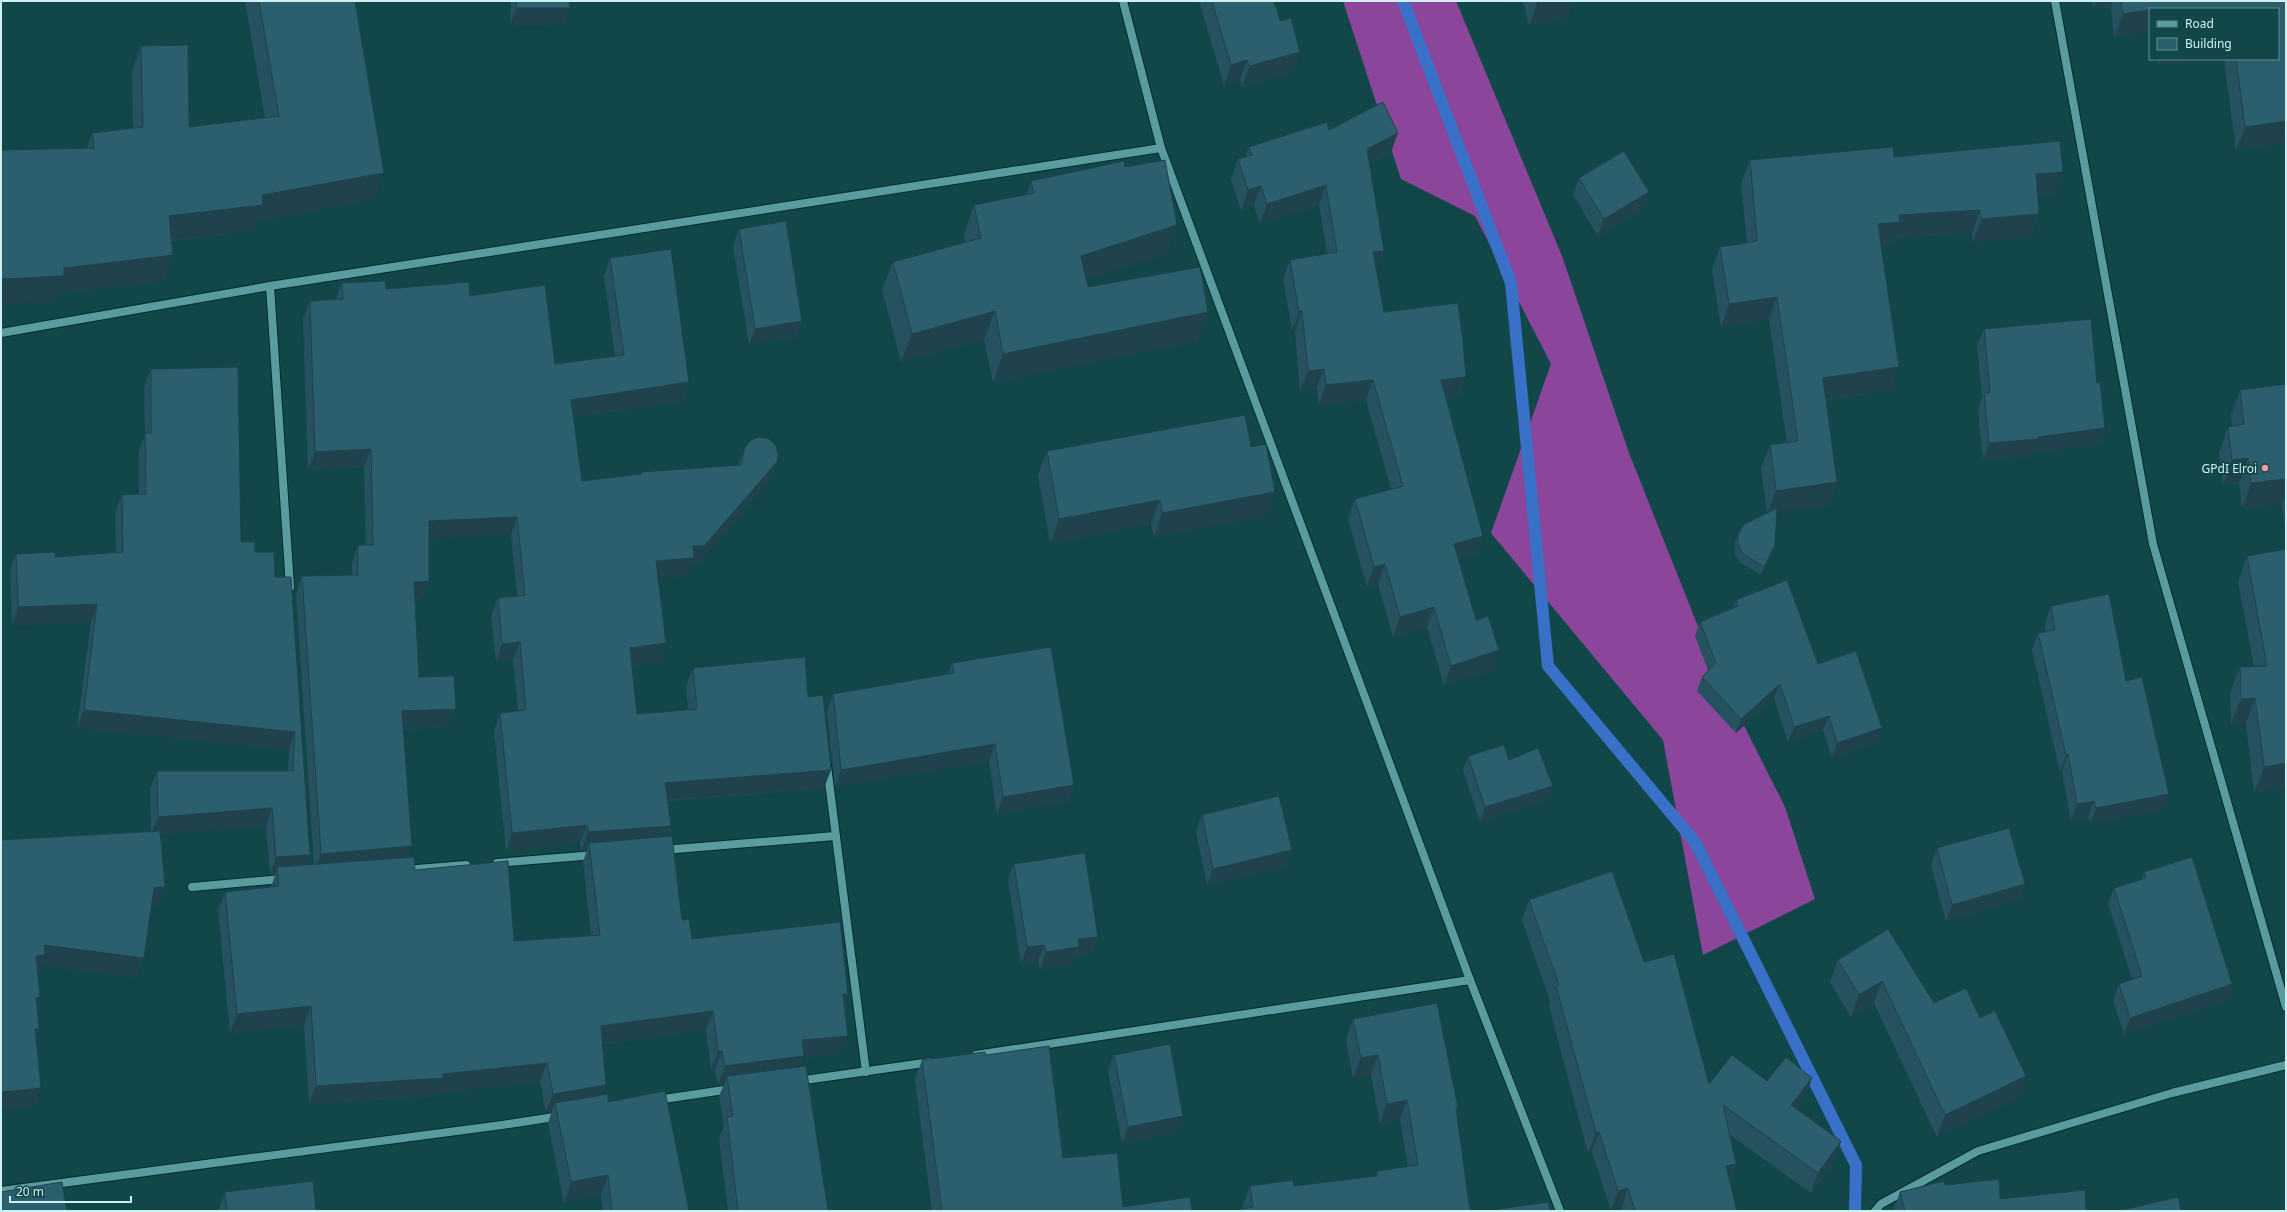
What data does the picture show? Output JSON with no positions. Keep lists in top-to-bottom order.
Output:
{
  "places": ["GPdI Elroi"],
  "legend": ["Road", "Building"],
  "scale_bar": "20 m"
}
